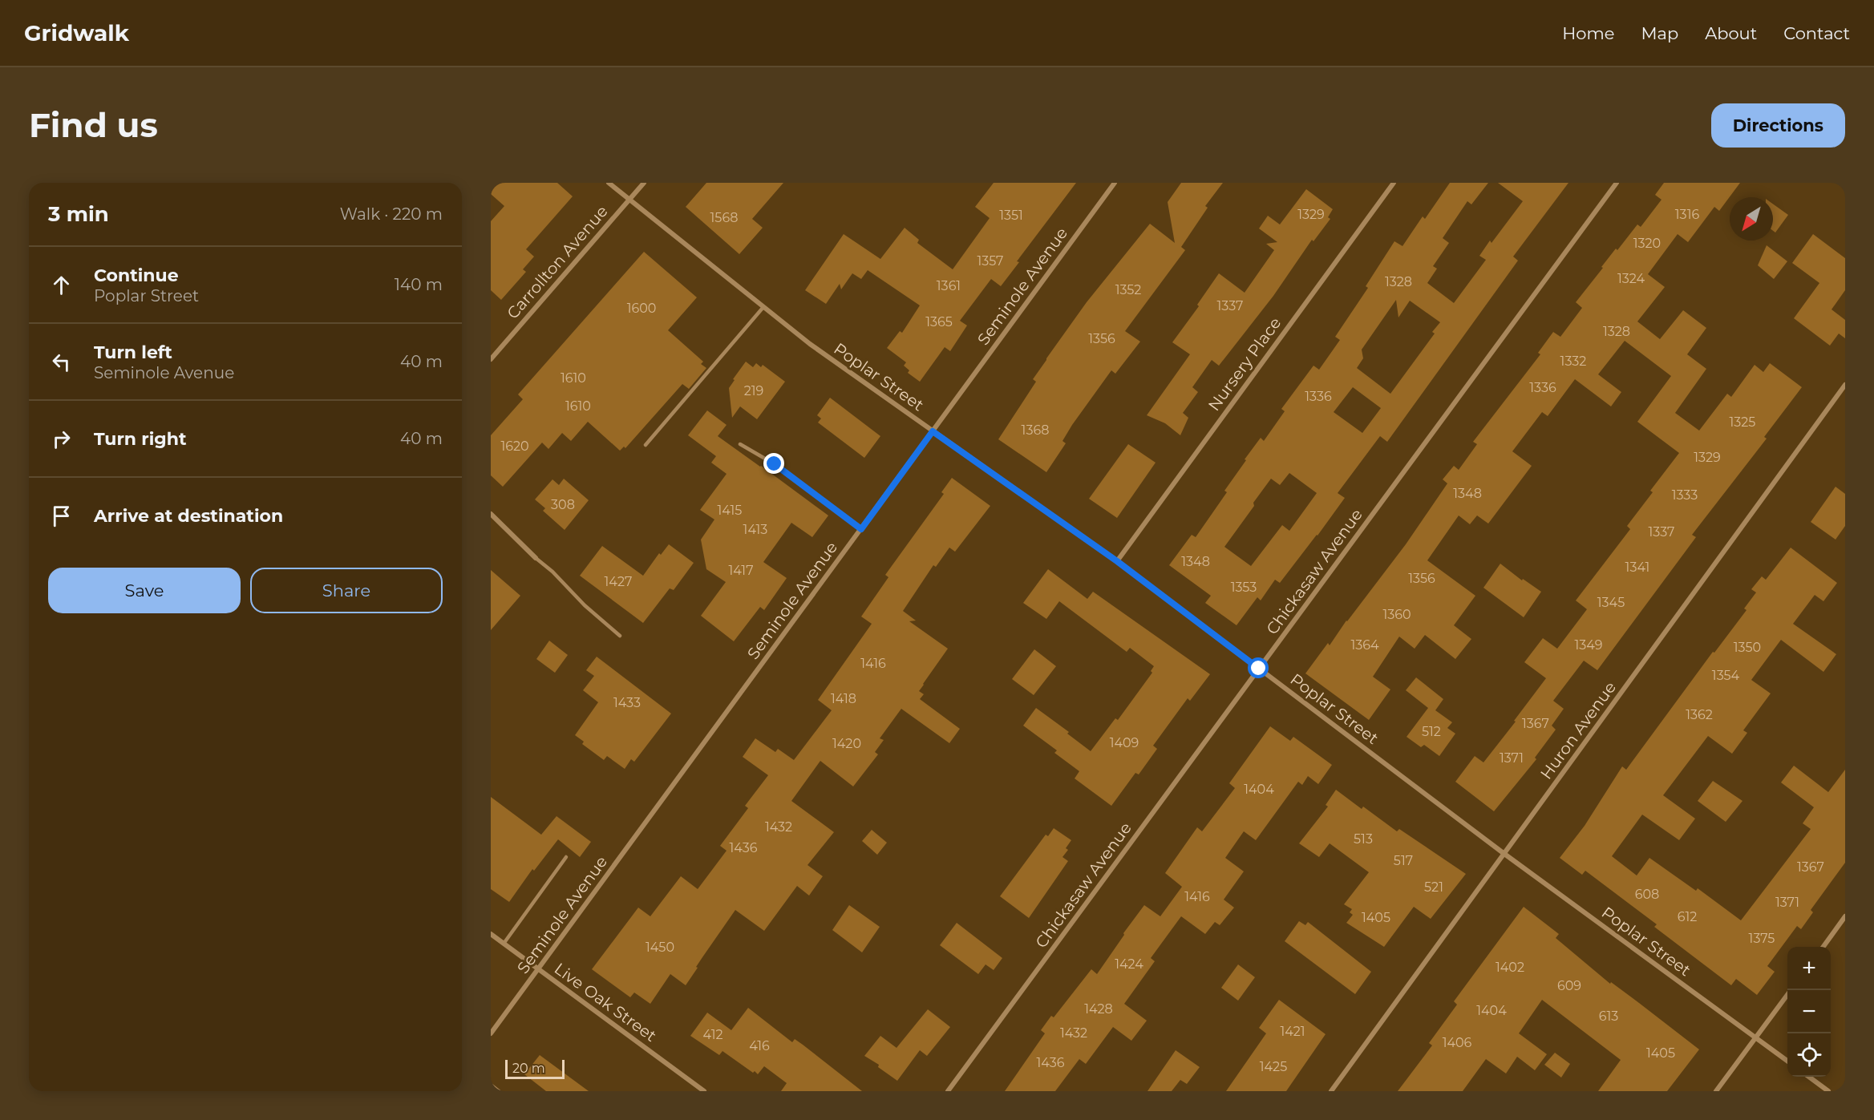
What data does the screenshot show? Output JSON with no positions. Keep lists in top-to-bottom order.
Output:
{
  "streets": {
    "street": [
      "Carrollton Avenue",
      "Seminole Avenue",
      "Nursery Place",
      "Poplar Street",
      "Chickasaw Avenue",
      "Huron Avenue",
      "Live Oak Street"
    ]
  },
  "crossings": [
    ["Carrollton Avenue", "Poplar Street"],
    ["Seminole Avenue", "Poplar Street"],
    ["Seminole Avenue", "Live Oak Street"],
    ["Nursery Place", "Poplar Street"],
    ["Poplar Street", "Chickasaw Avenue"],
    ["Poplar Street", "Huron Avenue"]
  ],
  "house_numbers": [
    "1329",
    "1316",
    "1351",
    "1568",
    "1320",
    "1357",
    "1324",
    "1328",
    "1361",
    "1352",
    "1337",
    "1600",
    "1365",
    "1328",
    "1356",
    "1332",
    "1610",
    "1336",
    "219",
    "1336",
    "1610",
    "1325",
    "1368",
    "1620",
    "1329",
    "1348",
    "1333",
    "308",
    "1415",
    "1413",
    "1337",
    "1348",
    "1341",
    "1417",
    "1356",
    "1427",
    "1353",
    "1345",
    "1360",
    "1364",
    "1349",
    "1350",
    "1416",
    "1354",
    "1418",
    "1433",
    "1362",
    "1367",
    "512",
    "1409",
    "1420",
    "1371",
    "1404",
    "1432",
    "513",
    "1436",
    "517",
    "1367",
    "521",
    "608",
    "1416",
    "1371",
    "612",
    "1405",
    "1375",
    "1450",
    "1424",
    "1402",
    "609",
    "1428",
    "1404",
    "613",
    "1421",
    "1432",
    "412",
    "1406",
    "416",
    "1405",
    "1436",
    "1425"
  ],
  "scale_bar": "20 m",
  "north": "bottom left",
  "page": {
    "header": "Gridwalk",
    "nav": [
      "Home",
      "Map",
      "About",
      "Contact"
    ],
    "buttons": [
      "Directions",
      ["Save", "Share"]
    ],
    "title": "Find us",
    "heading": ["3 min", "Walk · 220 m"],
    "list": [
      ["Continue", "Poplar Street", "140 m"],
      ["Turn left", "Seminole Avenue", "40 m"],
      ["Turn right", "40 m"],
      "Arrive at destination"
    ],
    "map_buttons": ["+", "−"],
    "scale": "20 m"
  }
}
